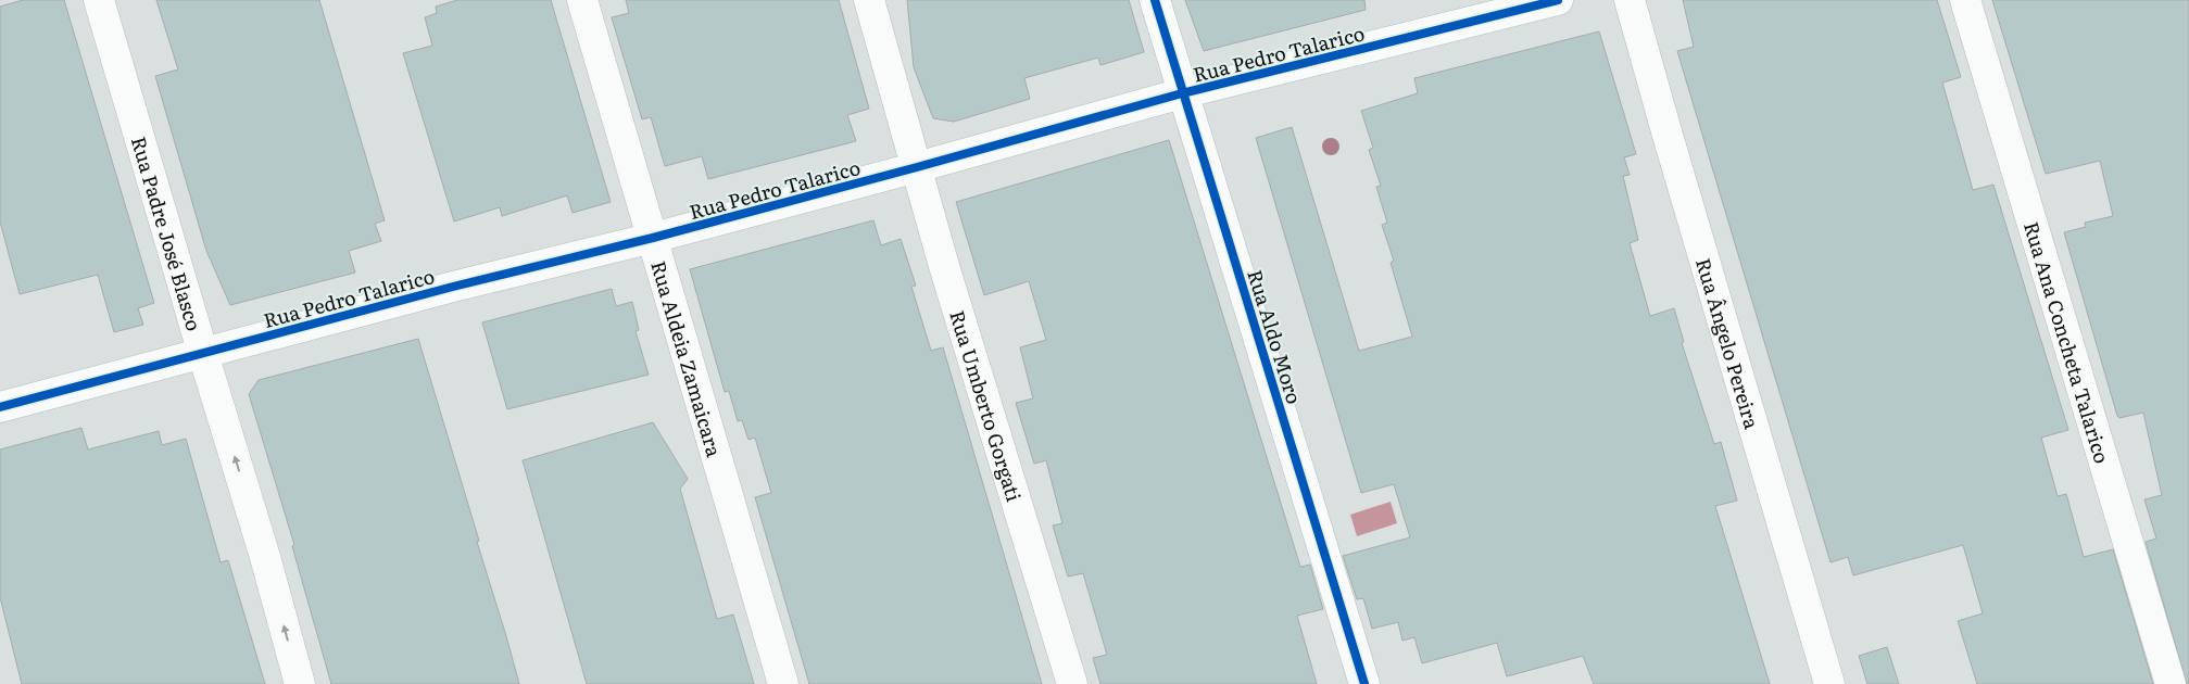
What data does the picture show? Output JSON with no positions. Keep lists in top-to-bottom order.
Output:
{
  "streets": {
    "street": [
      "Rua Pedro Talarico",
      "Rua Padre José Blasco",
      "Rua Aldo Moro",
      "Rua Ângelo Pereira",
      "Rua Ana Concheta Talarico",
      "Rua Aldeia Zamaicara",
      "Rua Umberto Gorgati"
    ]
  },
  "crossings": [
    ["Rua Pedro Talarico", "Rua Padre José Blasco"],
    ["Rua Pedro Talarico", "Rua Aldo Moro"],
    ["Rua Pedro Talarico", "Rua Aldeia Zamaicara"],
    ["Rua Pedro Talarico", "Rua Umberto Gorgati"]
  ],
  "one_way": ["Rua Padre José Blasco"]
}
